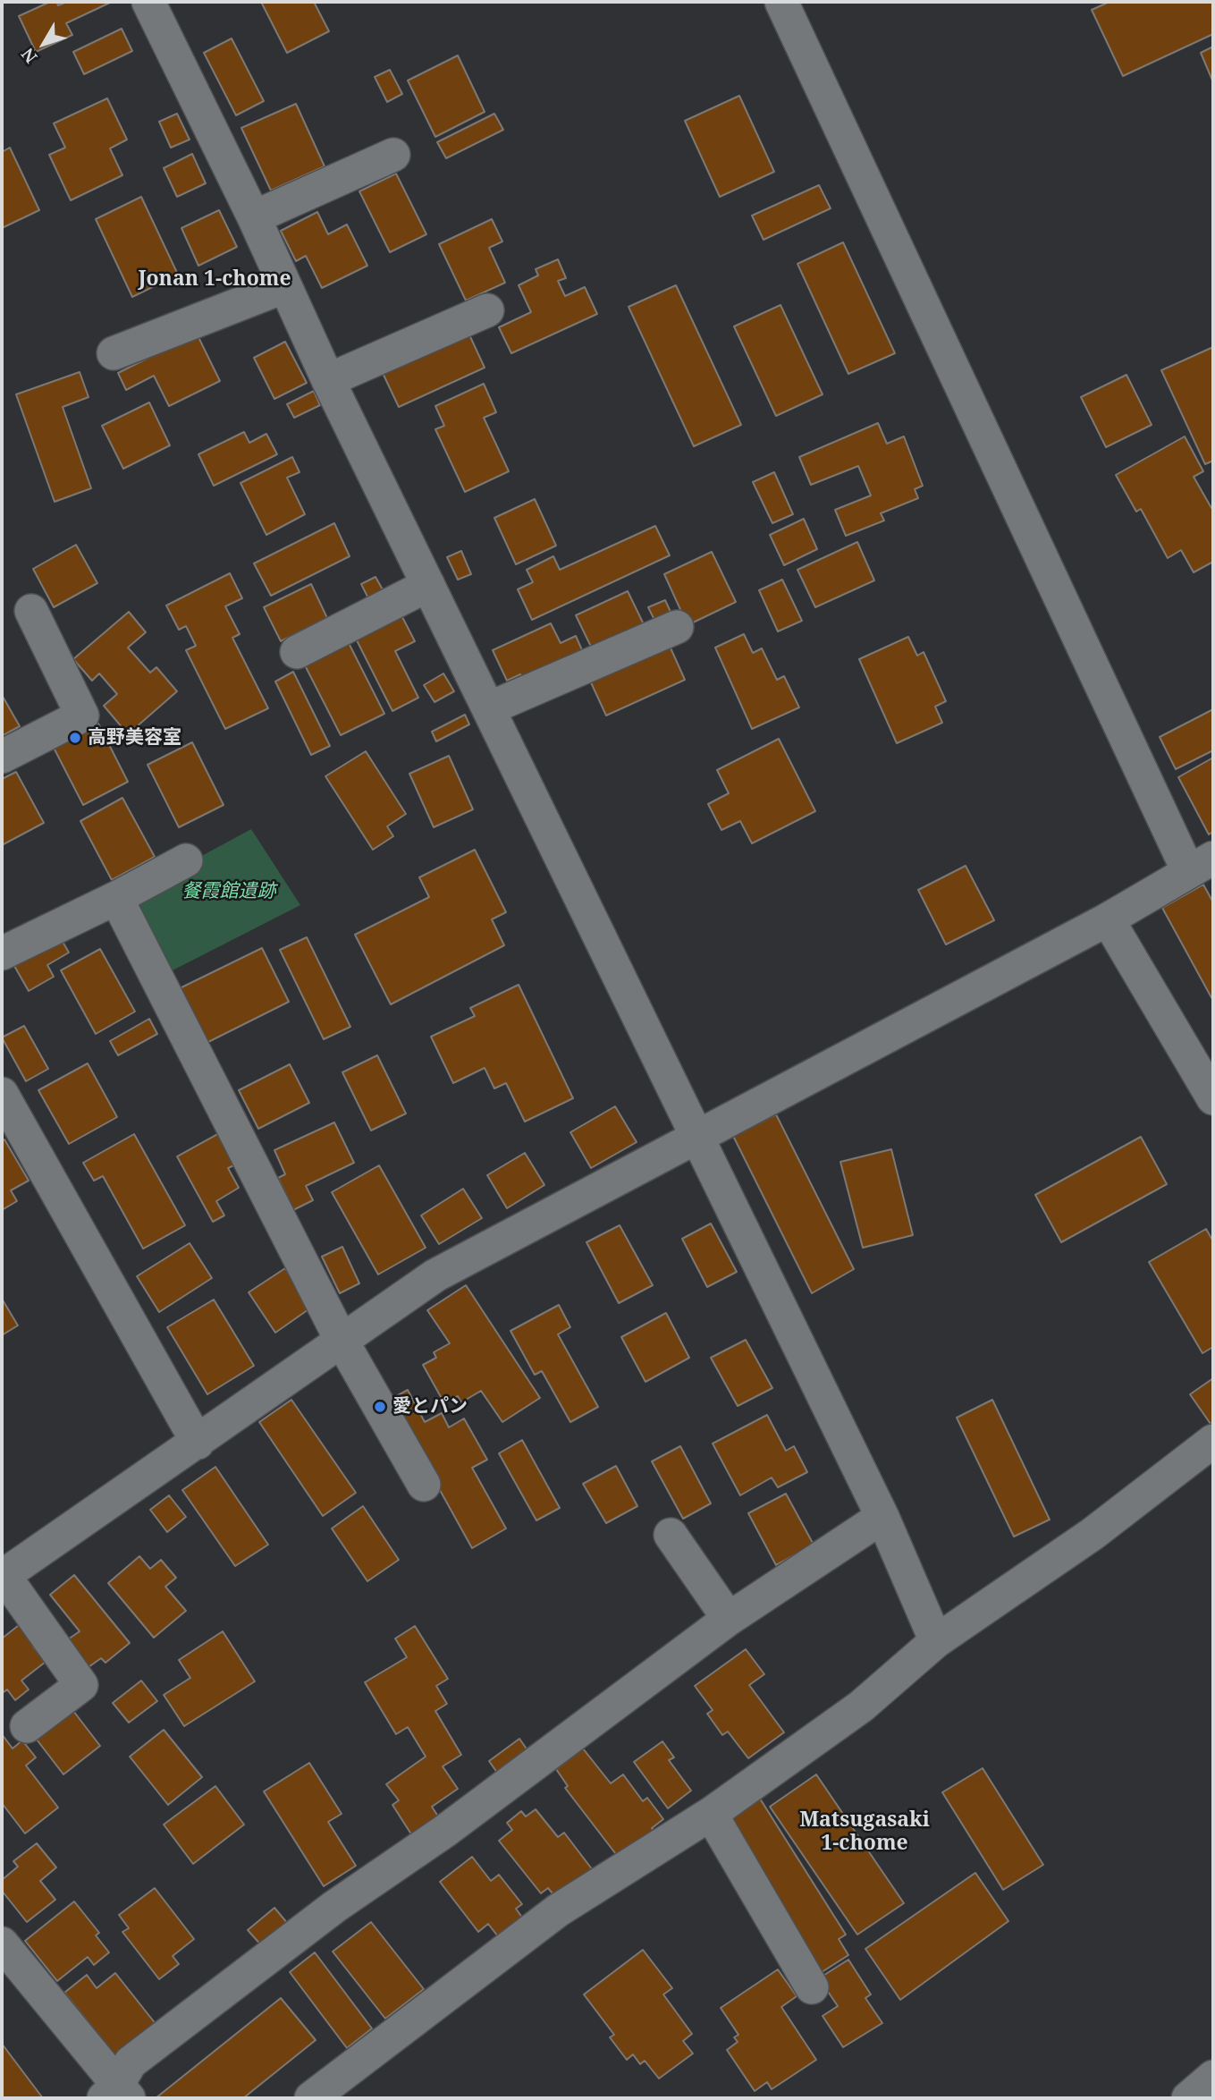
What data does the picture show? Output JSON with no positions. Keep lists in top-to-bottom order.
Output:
{
  "districts": ["Jonan 1-chome", "Matsugasaki 1-chome"],
  "parks": ["餐霞館遺跡"],
  "places": ["高野美容室", "愛とパン"],
  "north": "bottom left"
}
